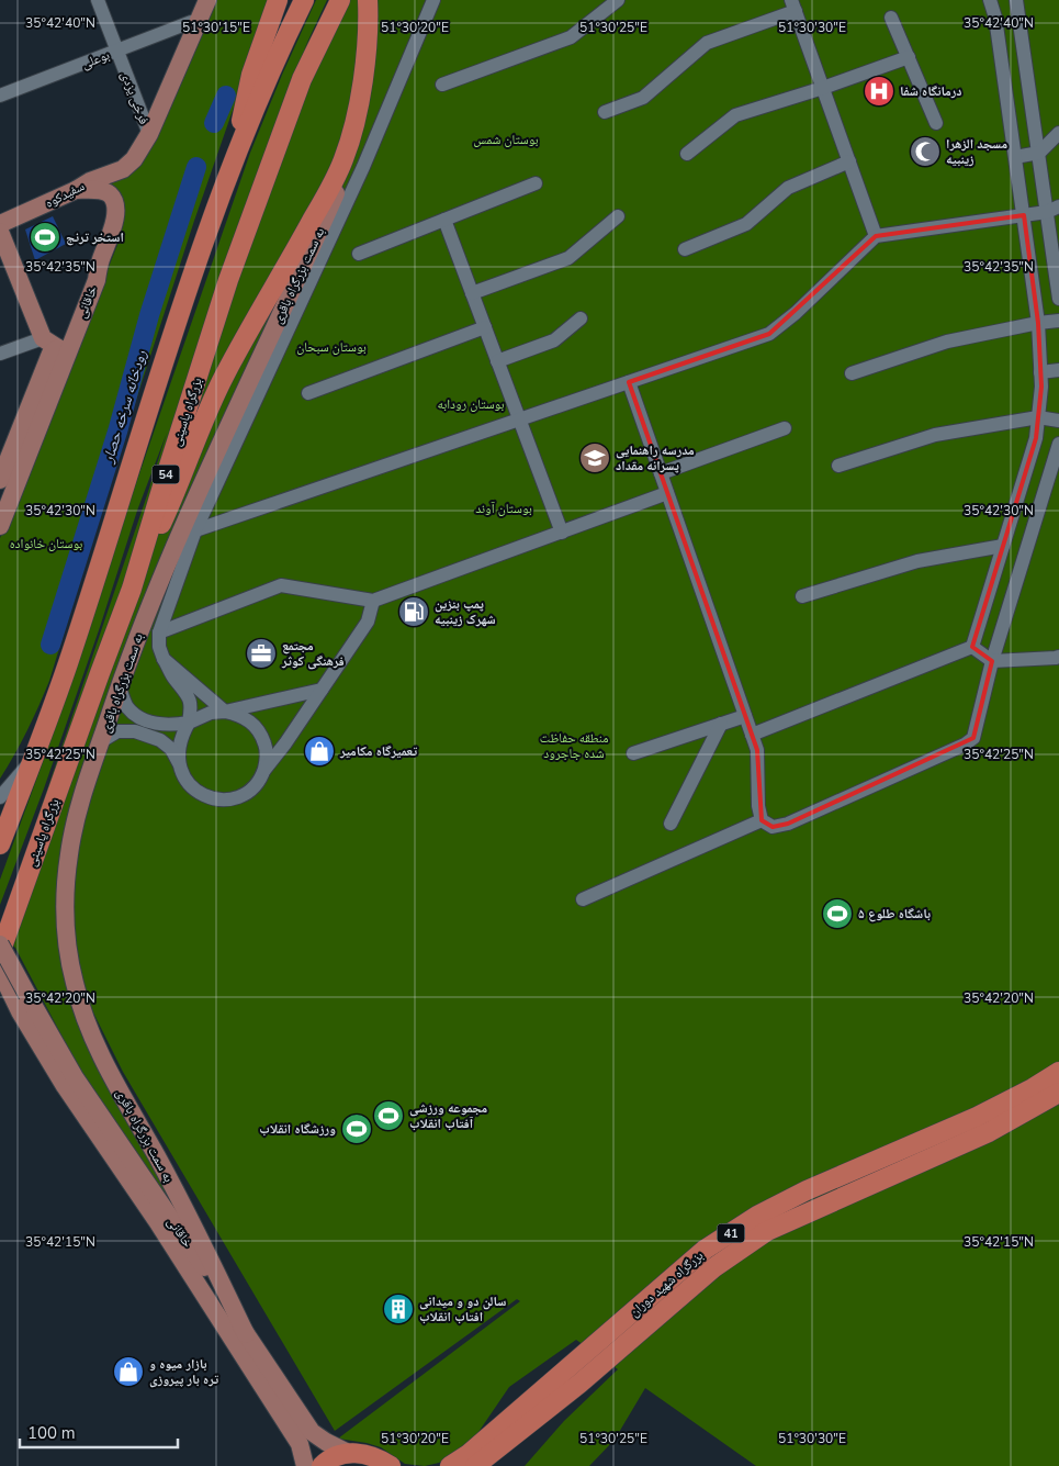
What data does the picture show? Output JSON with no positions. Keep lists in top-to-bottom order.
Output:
{
  "streets": {
    "highway": [
      "بزرگراه یاسینی",
      "54",
      "41",
      "بزرگراه شهید دوران"
    ],
    "main road": ["سفیدکوه", "به سمت بزرگراه باقری", "خاقانی"],
    "street": ["بوعلی", "فرخی یزدی"]
  },
  "crossings": [
    ["بوعلی", "فرخی یزدی"],
    ["فرخی یزدی", "سفیدکوه"],
    ["به سمت بزرگراه باقری", "خاقانی"]
  ],
  "water": ["رودخانه سرخه حصار"],
  "parks": [
    "بوستان شمس",
    "بوستان سبحان",
    "بوستان رودابه",
    "بوستان آوند",
    "بوستان خانواده",
    "منطقه حفاظت شده جاجرود"
  ],
  "places": {
    "hospital": ["درمانگاه شفا"],
    "mosque": ["مسجد الزهرا زینبیه"],
    "sports": [
      "استخر ترنج",
      "باشگاه طلوع ۵",
      "مجموعه ورزشی آفتاب انقلاب",
      "ورزشگاه انقلاب"
    ],
    "school or university": ["مدرسه راهنمایی پسرانه مقداد"],
    "fuel station": ["پمپ بنزین شهرک زینبیه"],
    "office": ["مجتمع فرهنگی کوثر"],
    "shop": ["تعمیرگاه مکامیر", "بازار میوه و تره بار پیروزی"],
    "building": ["سالن دو و میدانی افتاب انقلاب"]
  },
  "scale_bar": "100 m",
  "coordinates": [
    "35°42'40\"N",
    "51°30'15\"E",
    "51°30'20\"E",
    "51°30'25\"E",
    "51°30'30\"E",
    "35°42'35\"N",
    "35°42'30\"N",
    "35°42'25\"N",
    "35°42'20\"N",
    "35°42'15\"N"
  ]
}
